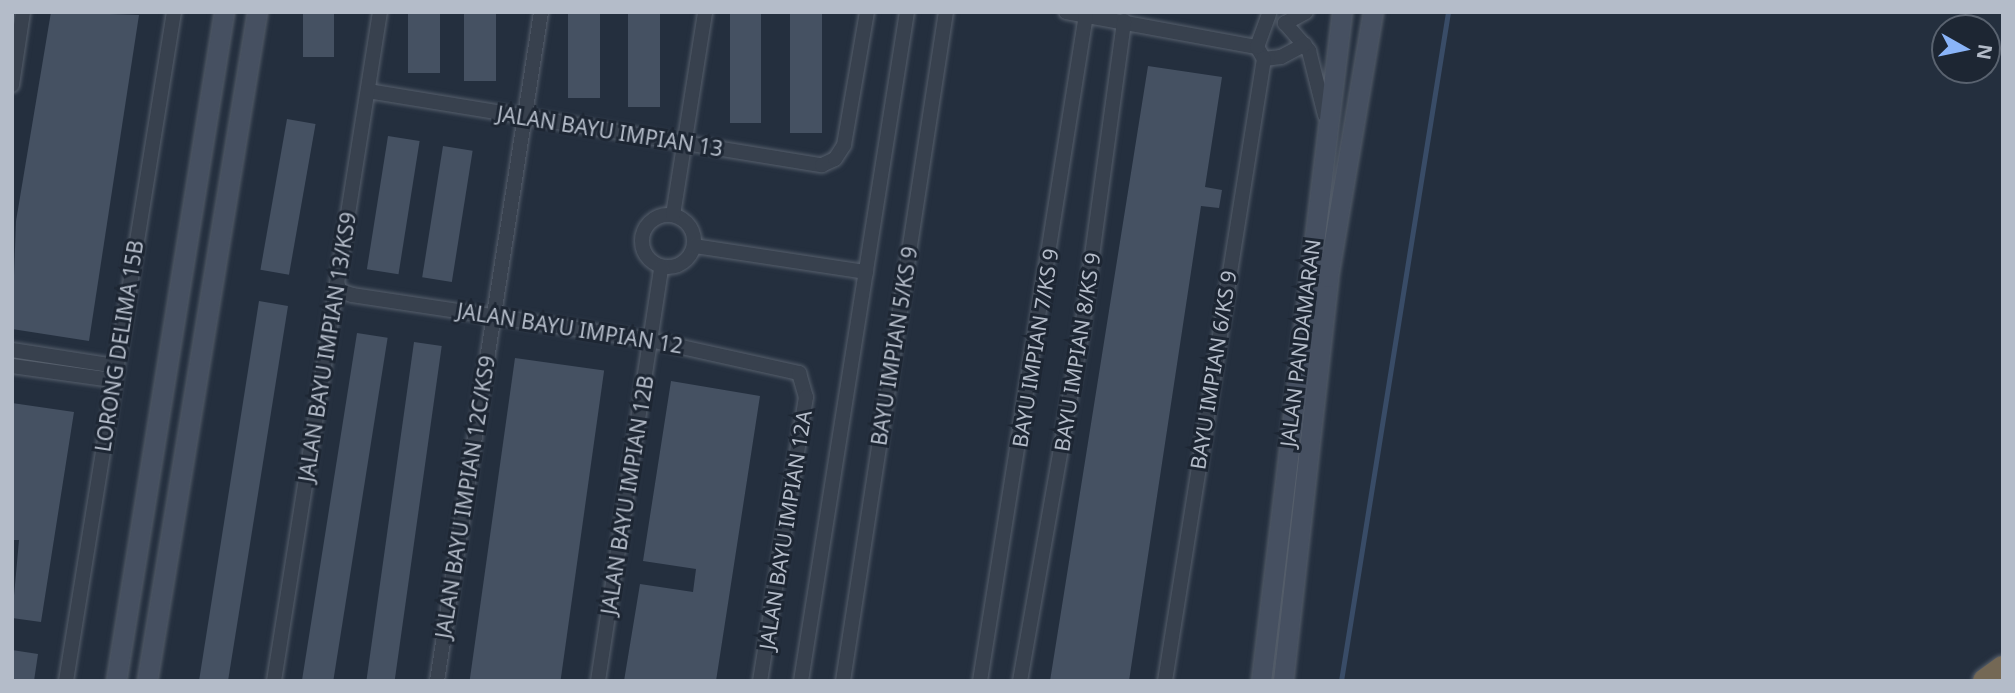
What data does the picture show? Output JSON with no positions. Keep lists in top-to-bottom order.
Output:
{
  "streets": {
    "street": [
      "JALAN BAYU IMPIAN 13",
      "JALAN BAYU IMPIAN 12",
      "JALAN PANDAMARAN",
      "LORONG DELIMA 15B",
      "BAYU IMPIAN 5/KS 9",
      "JALAN BAYU IMPIAN 13/KS9",
      "BAYU IMPIAN 7/KS 9",
      "BAYU IMPIAN 8/KS 9",
      "BAYU IMPIAN 6/KS 9",
      "JALAN BAYU IMPIAN 12B",
      "JALAN BAYU IMPIAN 12C/KS9",
      "JALAN BAYU IMPIAN 12A"
    ]
  },
  "crossings": [
    ["JALAN BAYU IMPIAN 13", "JALAN BAYU IMPIAN 13/KS9"],
    ["JALAN BAYU IMPIAN 13", "JALAN BAYU IMPIAN 12C/KS9"],
    ["JALAN BAYU IMPIAN 12", "JALAN BAYU IMPIAN 13/KS9"],
    ["JALAN BAYU IMPIAN 12", "JALAN BAYU IMPIAN 12B"],
    ["JALAN BAYU IMPIAN 12", "JALAN BAYU IMPIAN 12C/KS9"],
    ["JALAN BAYU IMPIAN 12", "JALAN BAYU IMPIAN 12A"]
  ],
  "north": "right"
}
